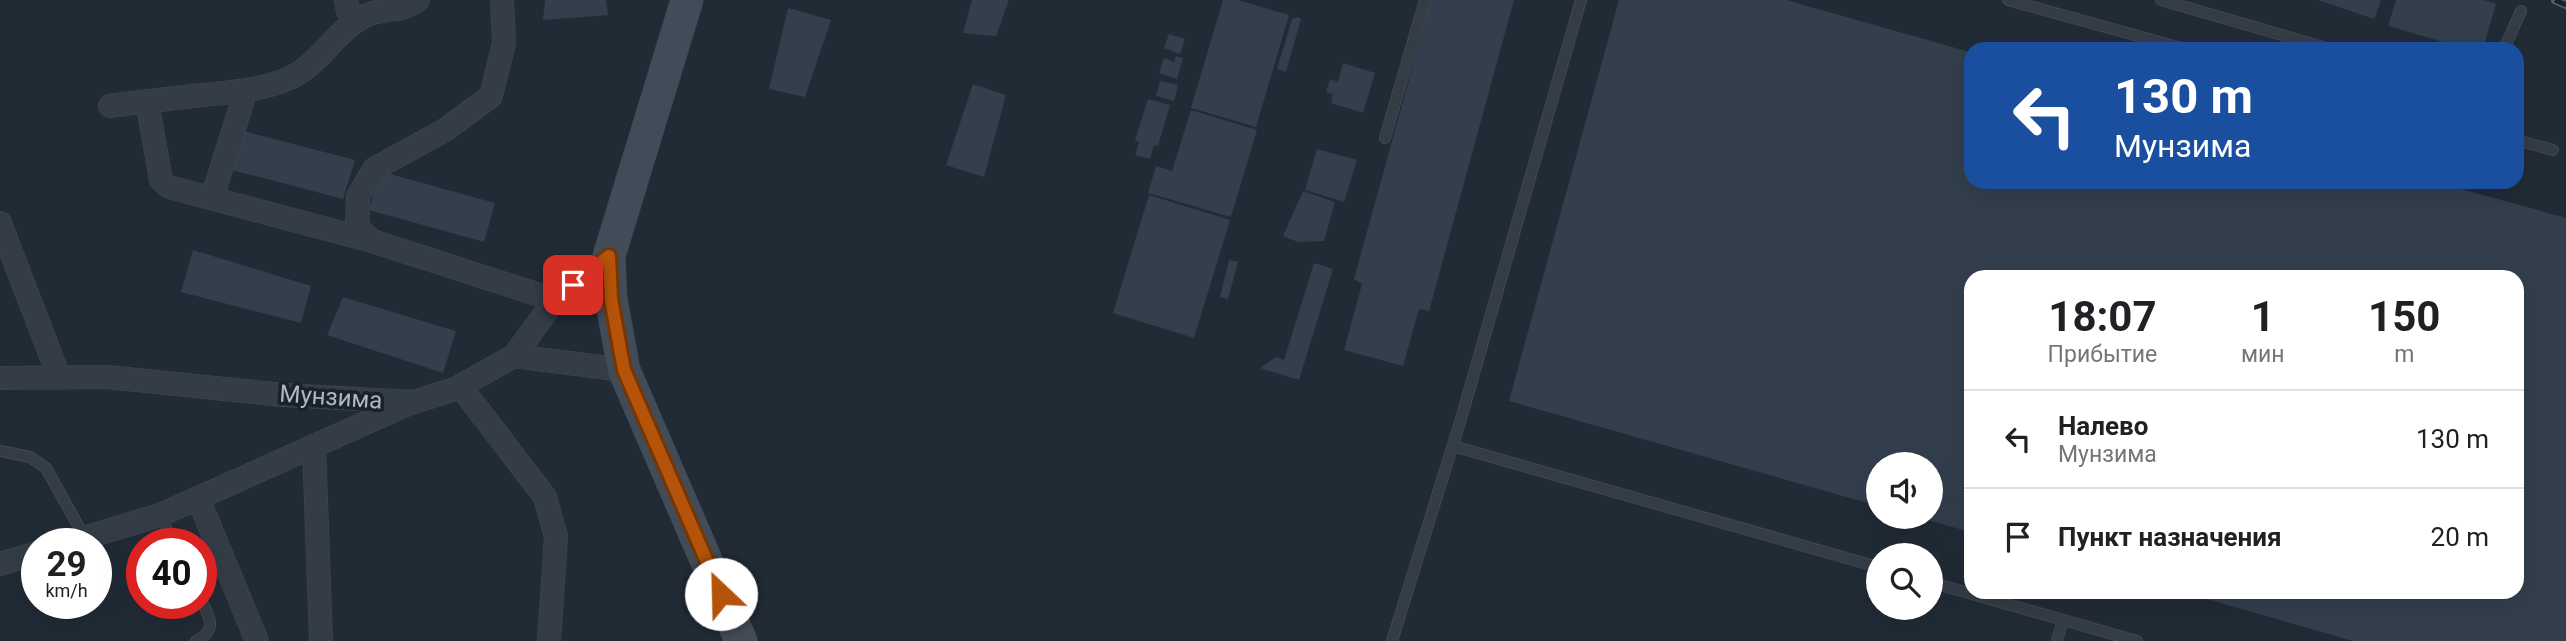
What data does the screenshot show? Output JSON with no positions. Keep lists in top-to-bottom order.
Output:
{
  "streets": {
    "street": ["Мунзима"]
  },
  "page": {
    "turn": ["130 m", "Мунзима"],
    "eta": [
      "18:07",
      "Прибытие",
      "1",
      "мин",
      "150",
      "m"
    ],
    "list": [
      {
        "name": "Налево",
        "note": "Мунзима",
        "value": "130 m"
      },
      {
        "name": "Пункт назначения",
        "value": "20 m"
      }
    ],
    "speed": "29 km/h",
    "limit": "40"
  }
}
